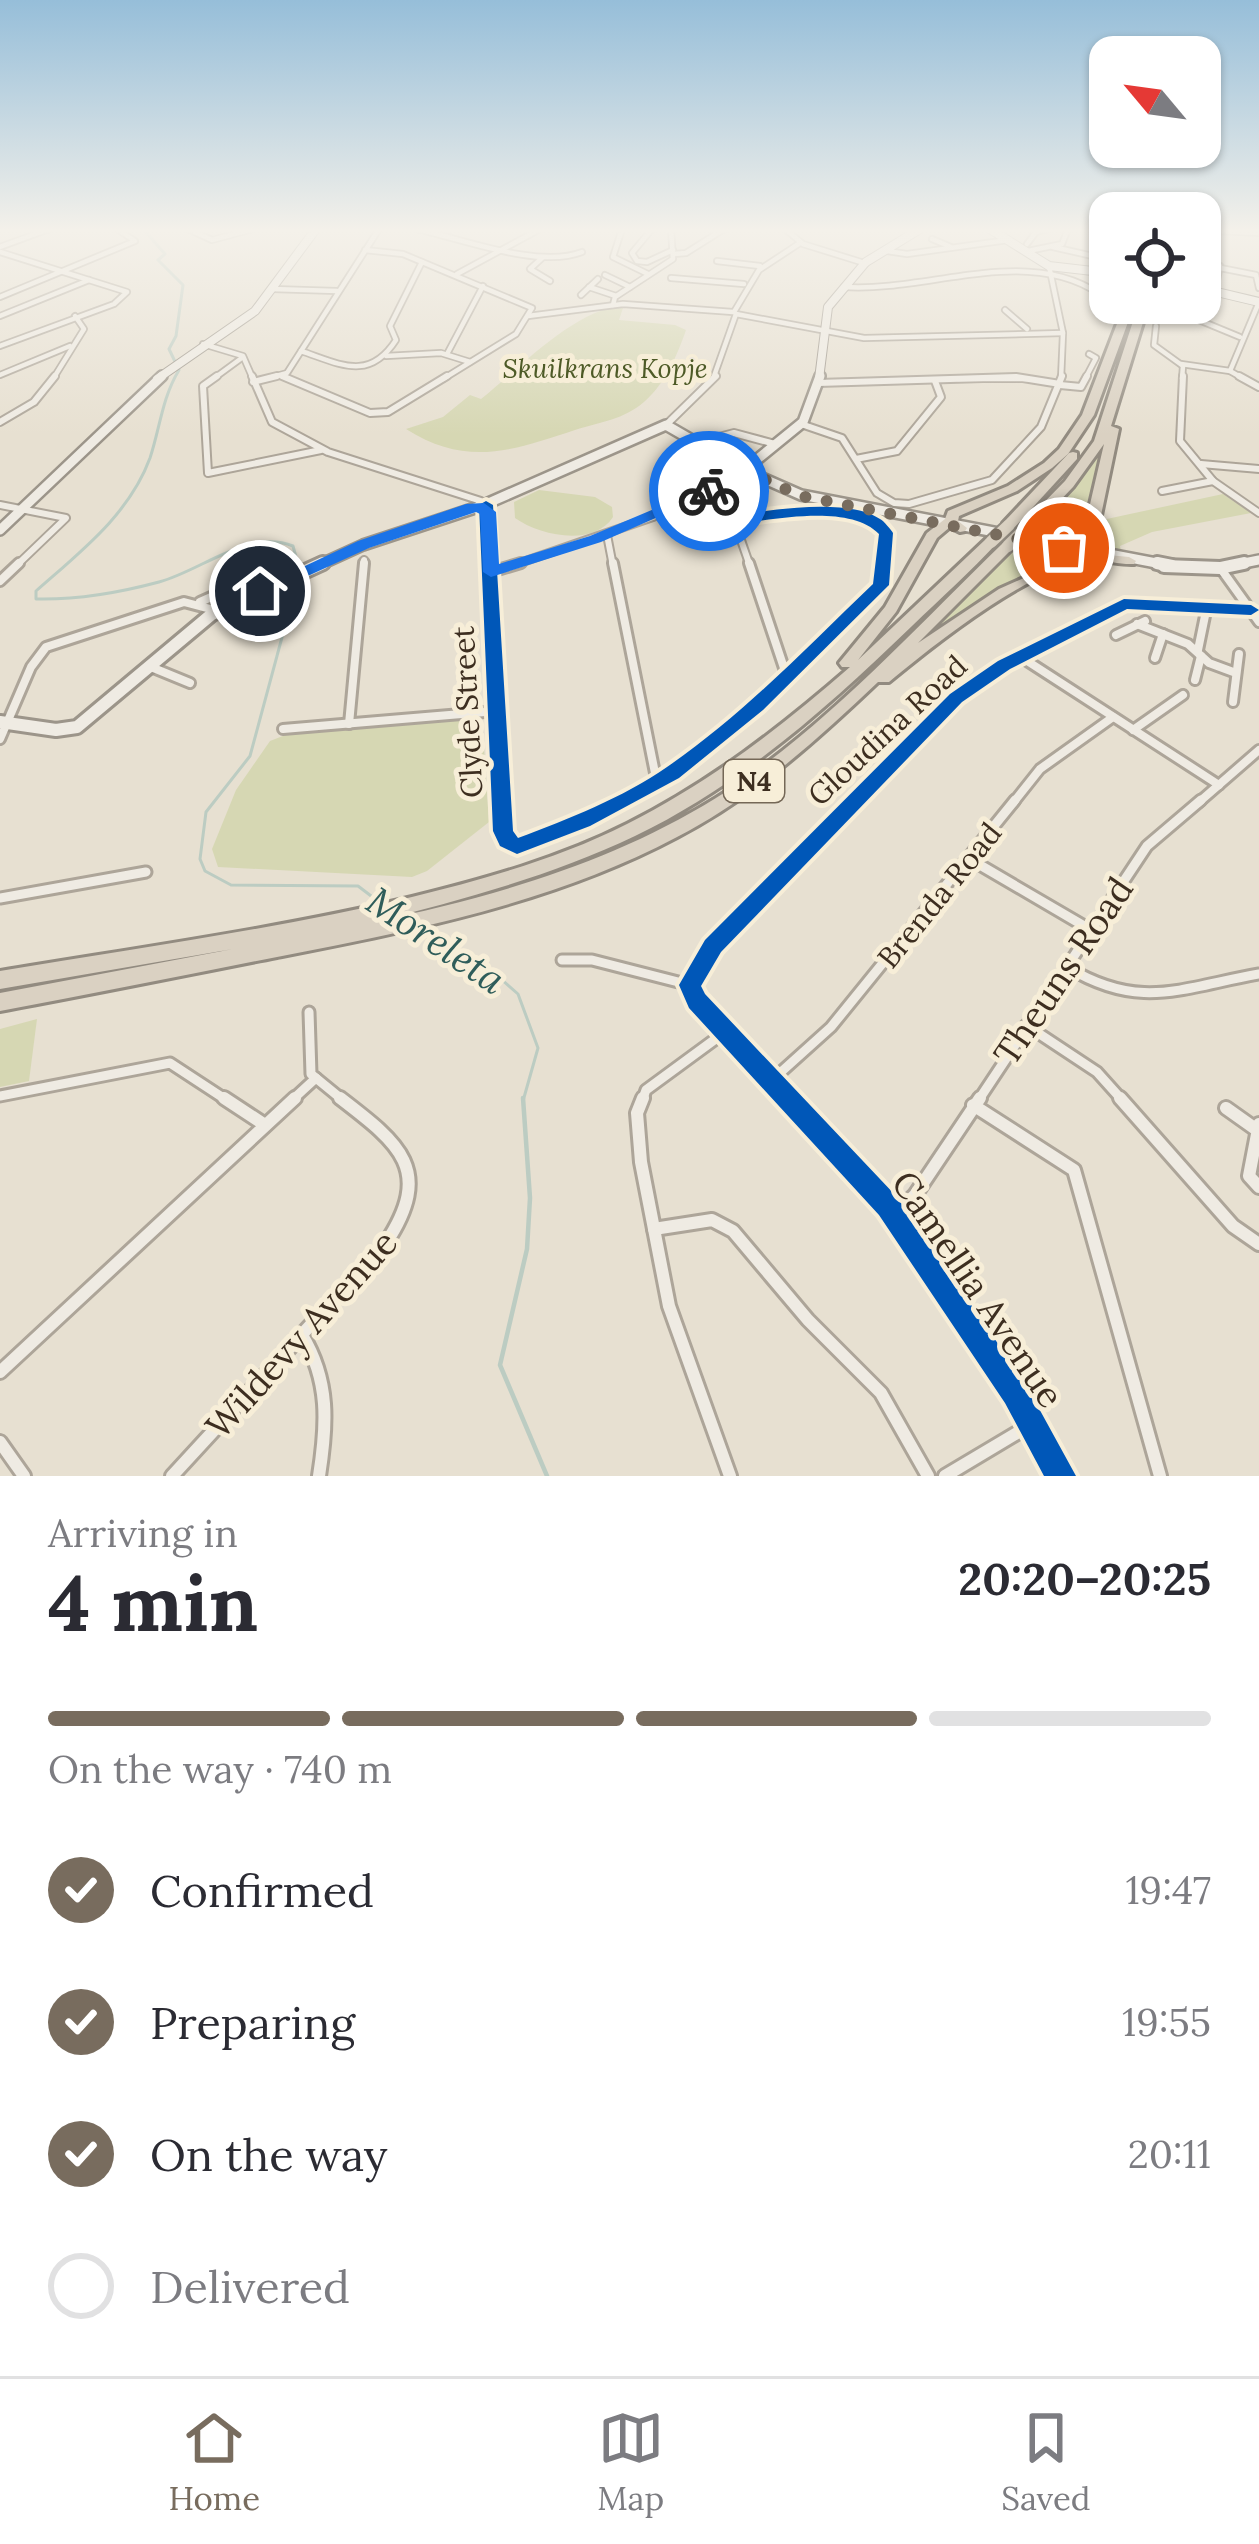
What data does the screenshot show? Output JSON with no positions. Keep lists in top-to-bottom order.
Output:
{
  "streets": {
    "highway": ["N4"],
    "street": [
      "Clyde Street",
      "Gloudina Road",
      "Brenda Road",
      "Theuns Road",
      "Camellia Avenue",
      "Wildevy Avenue"
    ]
  },
  "crossings": [
    ["Gloudina Road", "Camellia Avenue"],
    ["Brenda Road", "Camellia Avenue"],
    ["Theuns Road", "Camellia Avenue"]
  ],
  "water": ["Moreleta"],
  "parks": ["Skuilkrans Kopje"],
  "north": "top left",
  "page": {
    "heading": ["4 min", "Arriving in", "20:20–20:25"],
    "bar": "On the way · 740 m",
    "list": [
      ["Confirmed", "19:47"],
      ["Preparing", "19:55"],
      ["On the way", "20:11"],
      "Delivered"
    ],
    "tabs": ["Home", "Map", "Saved"]
  }
}
